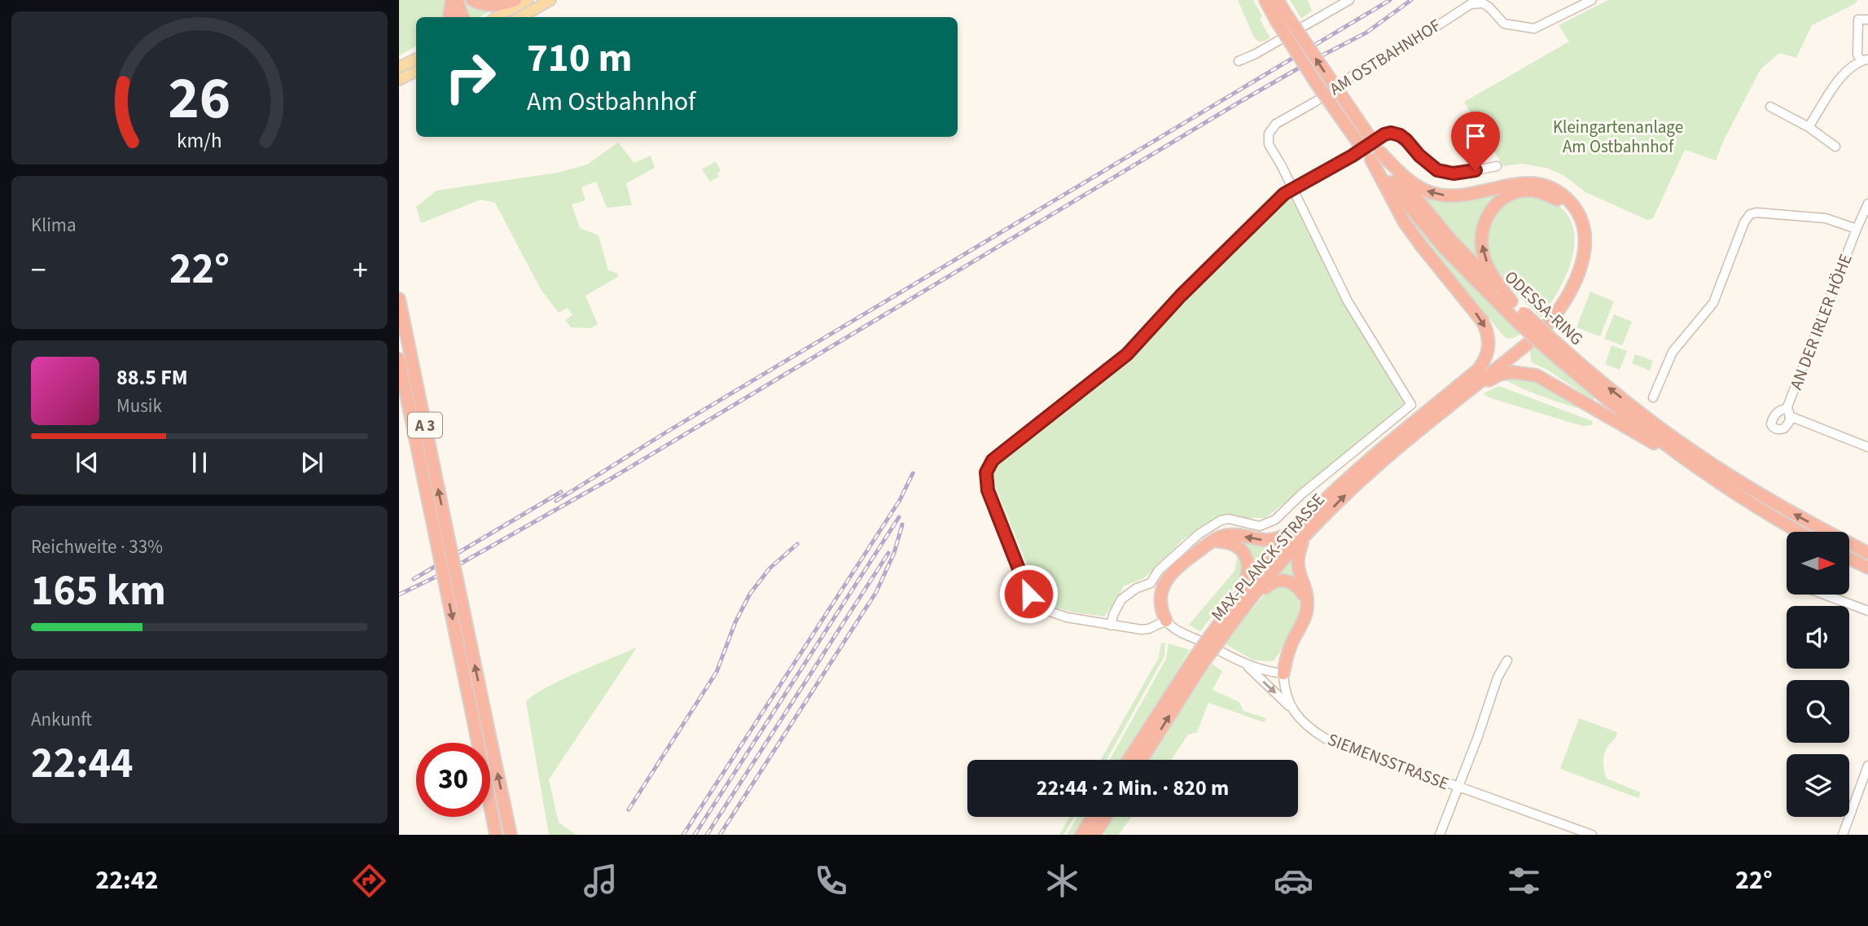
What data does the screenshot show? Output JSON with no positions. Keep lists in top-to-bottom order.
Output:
{
  "streets": {
    "highway": ["ODESSA-RING", "A 3", "MAX-PLANCK-STRASSE"],
    "street": ["AM OSTBAHNHOF", "AN DER IRLER HÖHE", "SIEMENSSTRASSE"]
  },
  "parks": ["Kleingartenanlage Am Ostbahnhof"],
  "north": "right",
  "page": {
    "turn": ["710 m", "Am Ostbahnhof"],
    "tile": [
      "Klima",
      ["Reichweite · 33%", "165 km"],
      ["Ankunft", "22:44"]
    ],
    "heat": ["−", "22°", "+"],
    "song": ["88.5 FM", "Musik"],
    "limit": "30",
    "trip": "22:44 · 2 Min. · 820 m",
    "tabs": ["22:42", "22°"],
    "gauge": ["26", "km/h"]
  }
}
